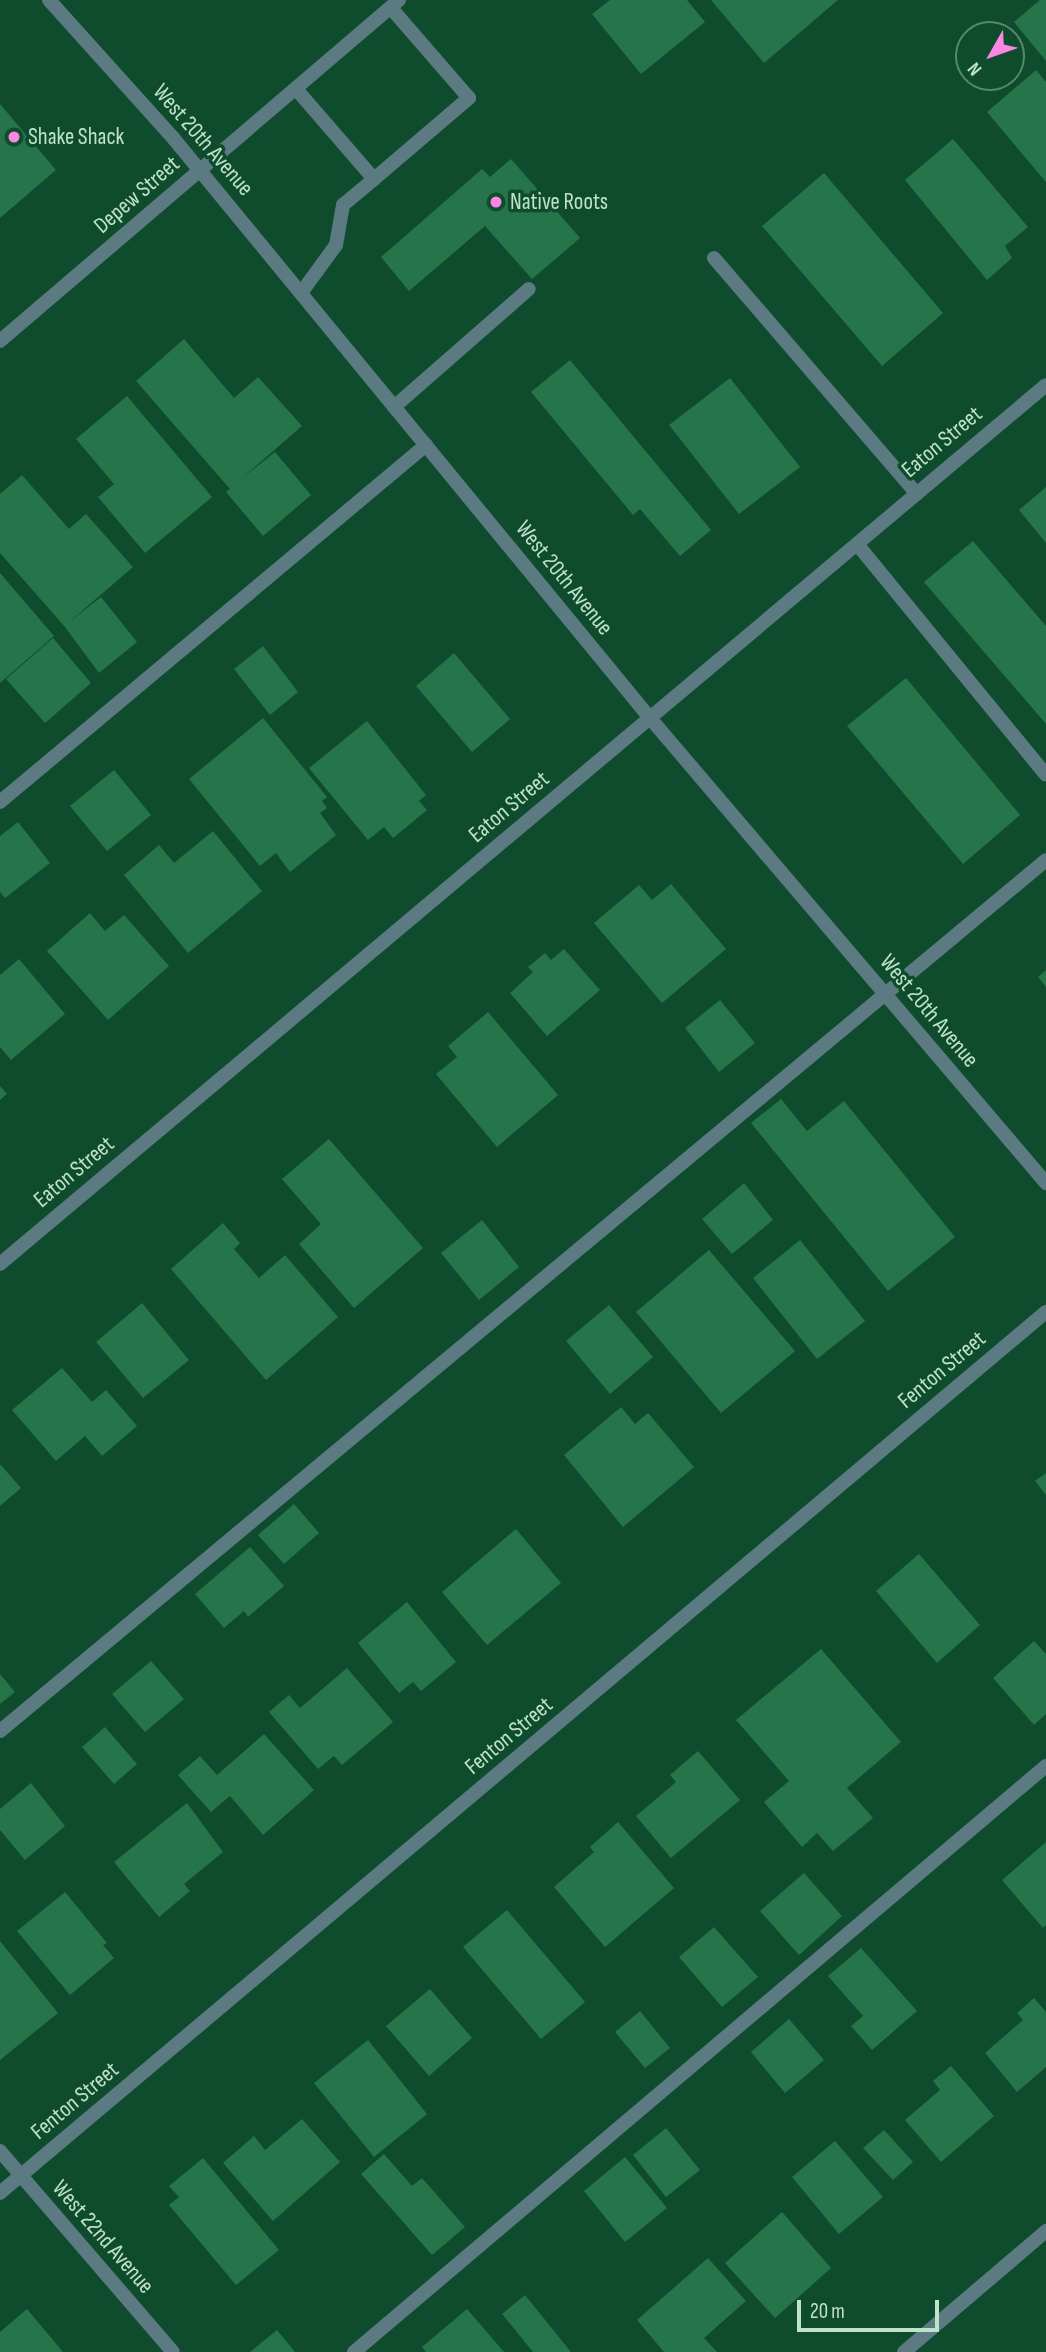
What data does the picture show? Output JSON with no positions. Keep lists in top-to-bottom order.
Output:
{
  "streets": {
    "street": [
      "West 20th Avenue",
      "Depew Street",
      "Eaton Street",
      "Fenton Street",
      "West 22nd Avenue"
    ]
  },
  "crossings": [
    ["West 20th Avenue", "Depew Street"],
    ["West 20th Avenue", "Eaton Street"],
    ["Fenton Street", "West 22nd Avenue"]
  ],
  "places": ["Shake Shack", "Native Roots"],
  "scale_bar": "20 m",
  "north": "bottom left"
}
